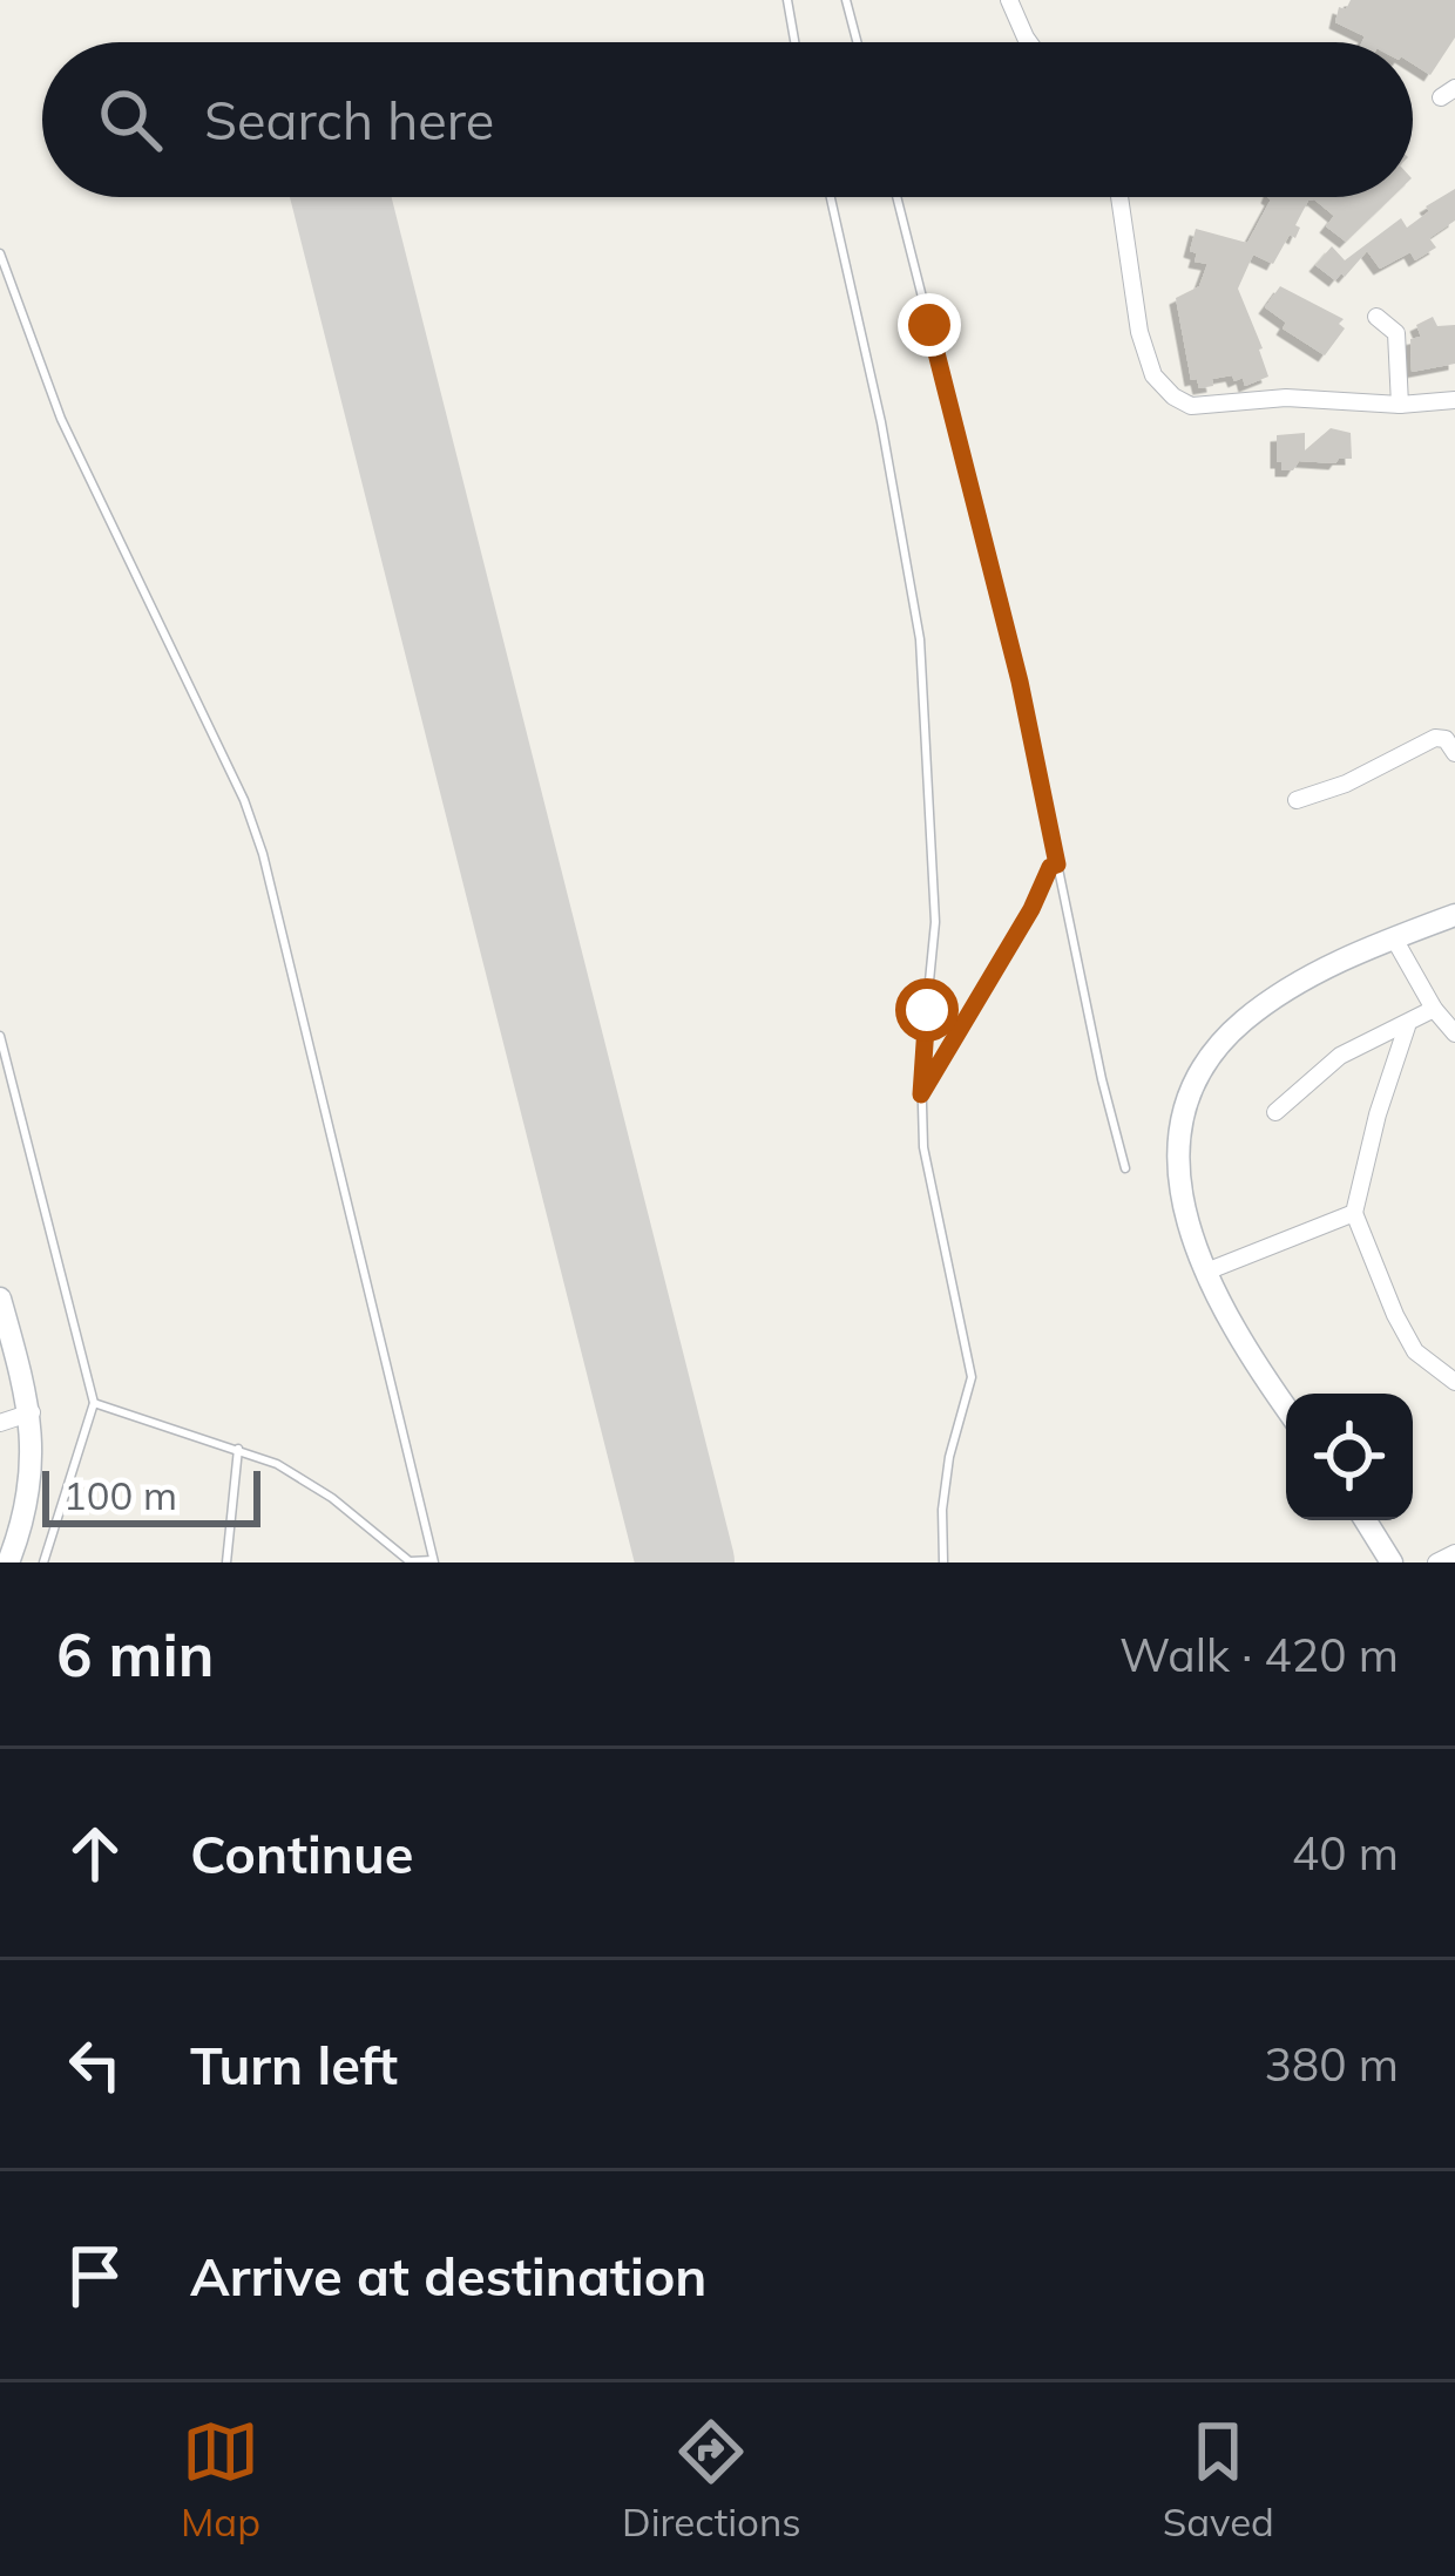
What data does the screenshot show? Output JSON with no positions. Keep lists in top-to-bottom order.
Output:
{
  "scale_bar": "100 m",
  "page": {
    "search": "Search here",
    "scale": "100 m",
    "heading": ["6 min", "Walk · 420 m"],
    "list": [
      ["Continue", "40 m"],
      ["Turn left", "380 m"],
      "Arrive at destination"
    ],
    "nav": ["Map", "Directions", "Saved"]
  }
}
